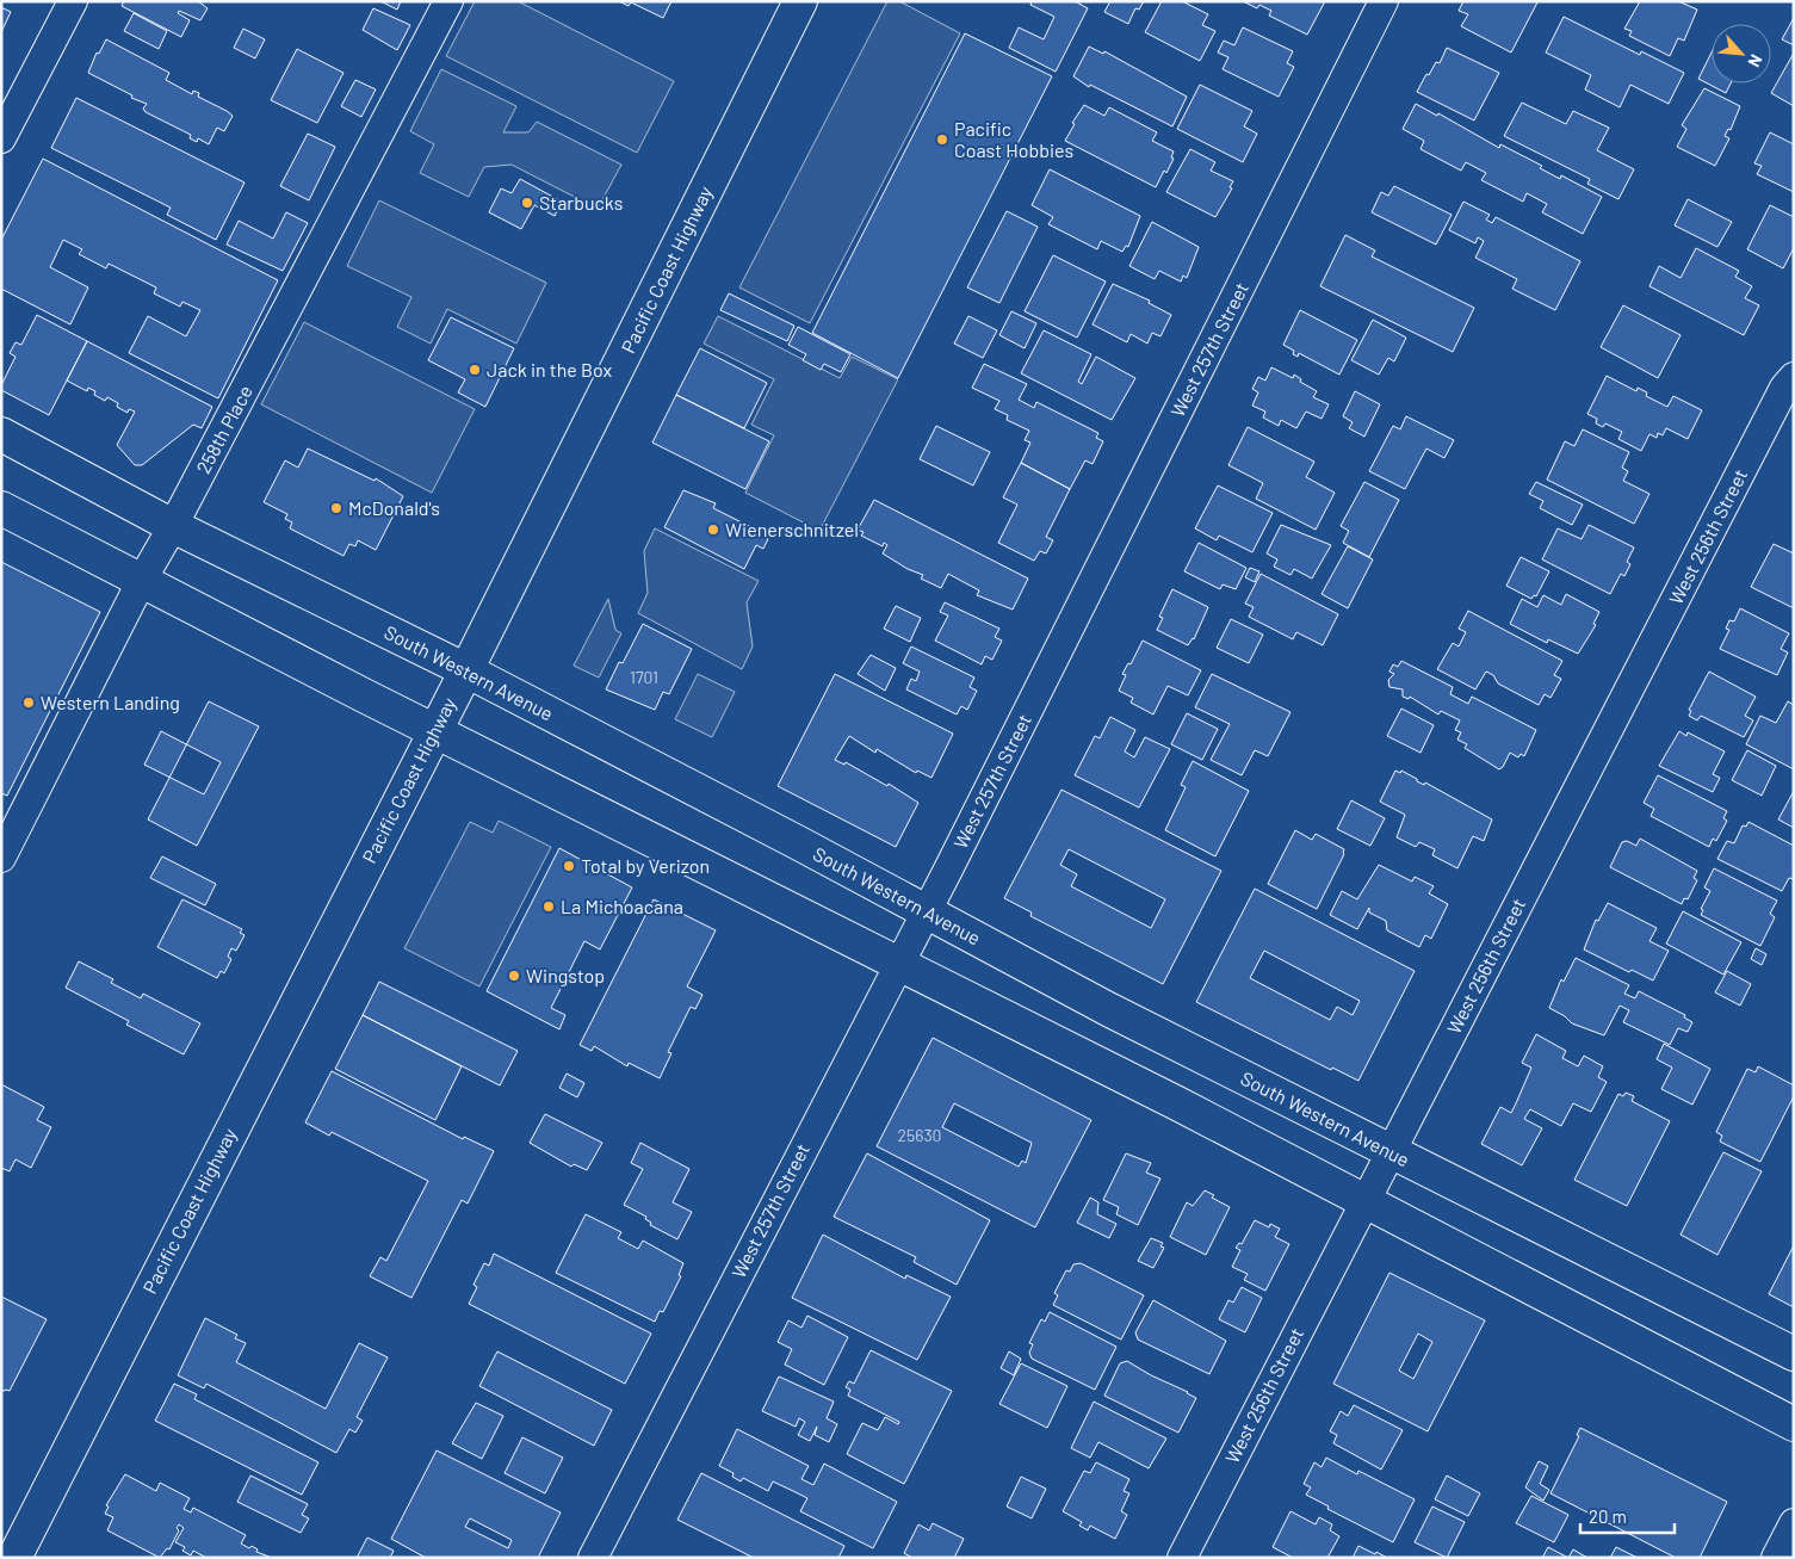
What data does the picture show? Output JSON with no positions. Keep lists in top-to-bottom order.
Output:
{
  "streets": {
    "main road": ["Pacific Coast Highway", "South Western Avenue"],
    "street": ["West 257th Street", "258th Place", "West 256th Street"]
  },
  "crossings": [
    ["Pacific Coast Highway", "South Western Avenue"],
    ["West 257th Street", "South Western Avenue"],
    ["258th Place", "South Western Avenue"],
    ["West 256th Street", "South Western Avenue"]
  ],
  "places": [
    "Pacific Coast Hobbies",
    "Starbucks",
    "Jack in the Box",
    "McDonald's",
    "Wienerschnitzel",
    "Western Landing",
    "Total by Verizon",
    "La Michoacana",
    "Wingstop"
  ],
  "house_numbers": ["1701", "25630"],
  "scale_bar": "20 m",
  "north": "bottom right"
}
